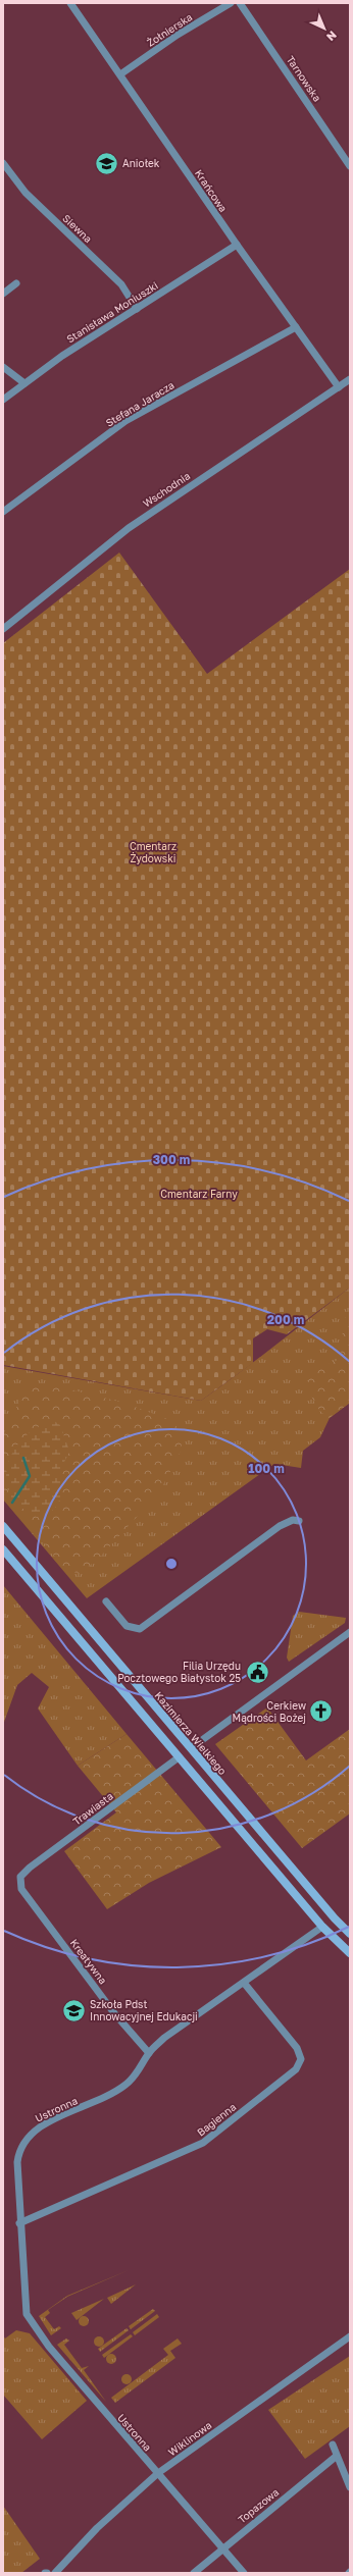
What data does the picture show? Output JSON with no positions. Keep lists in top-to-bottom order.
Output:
{
  "streets": {
    "main road": ["Kazimierza Wielkiego"],
    "street": [
      "Żołnierska",
      "Tarnowska",
      "Krańcowa",
      "Siewna",
      "Stanisława Moniuszki",
      "Stefana Jaracza",
      "Wschodnia",
      "Trawiasta",
      "Kreatywna",
      "Ustronna",
      "Bagienna",
      "Wiklinowa",
      "Topazowa"
    ]
  },
  "crossings": [
    ["Żołnierska", "Krańcowa"],
    ["Krańcowa", "Stanisława Moniuszki"],
    ["Krańcowa", "Stefana Jaracza"],
    ["Krańcowa", "Wschodnia"],
    ["Siewna", "Stanisława Moniuszki"],
    ["Trawiasta", "Kreatywna"],
    ["Kreatywna", "Ustronna"],
    ["Ustronna", "Bagienna"],
    ["Ustronna", "Wiklinowa"],
    ["Ustronna", "Topazowa"]
  ],
  "parks": ["Cmentarz Żydowski", "Cmentarz Farny"],
  "places": {
    "school or university": ["Aniołek", "Szkoła Pdst Innowacyjnej Edukacji"],
    "public building": ["Filia Urzędu Pocztowego Białystok 25"],
    "church": ["Cerkiew Mądrości Bożej"]
  },
  "north": "bottom right",
  "rings": ["300 m", "200 m", "100 m"]
}
